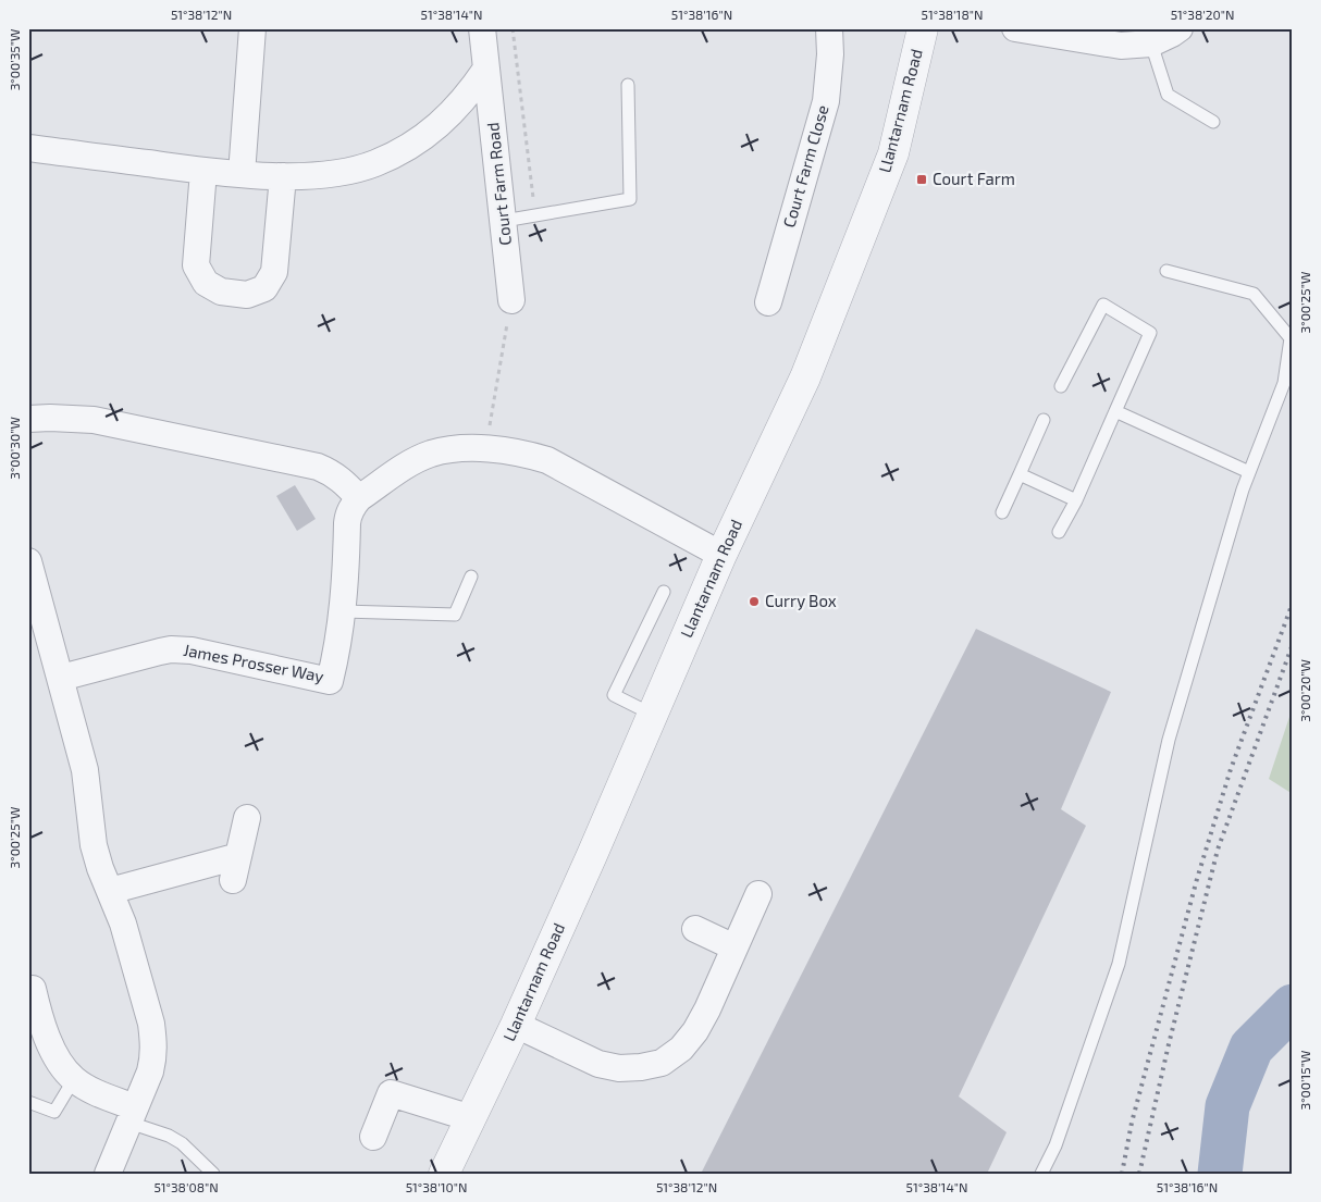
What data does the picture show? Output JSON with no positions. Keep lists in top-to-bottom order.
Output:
{
  "streets": {
    "street": [
      "Llantarnam Road",
      "Court Farm Close",
      "Court Farm Road",
      "James Prosser Way"
    ]
  },
  "crossings": [
    ["Llantarnam Road", "James Prosser Way"]
  ],
  "places": {
    "transit": ["Court Farm"],
    "other": ["Curry Box"]
  },
  "coordinates": [
    "51°38'12\"N",
    "51°38'14\"N",
    "51°38'16\"N",
    "51°38'18\"N",
    "51°38'20\"N",
    "3°00'35\"W",
    "3°00'25\"W",
    "3°00'30\"W",
    "3°00'20\"W",
    "3°00'15\"W",
    "51°38'08\"N",
    "51°38'10\"N"
  ]
}
